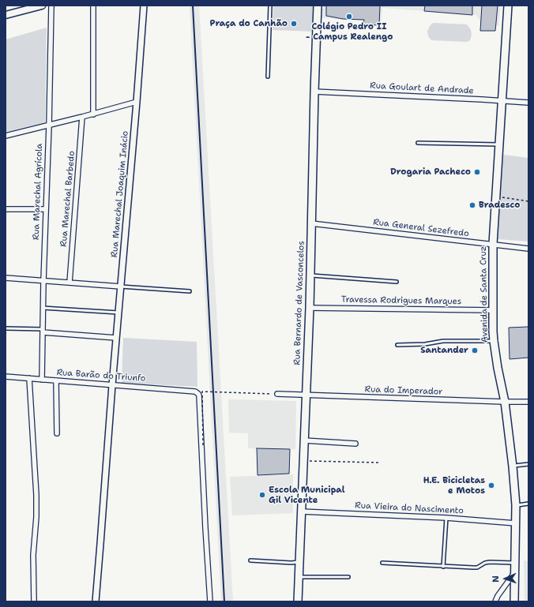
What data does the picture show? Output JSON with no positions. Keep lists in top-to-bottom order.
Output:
{
  "streets": {
    "main road": ["Avenida de Santa Cruz", "Rua Bernardo de Vasconcelos"],
    "street": [
      "Rua Goulart de Andrade",
      "Rua Marechal Agrícola",
      "Rua Marechal Joaquim Inácio",
      "Rua Marechal Barbedo",
      "Rua General Sezefredo",
      "Travessa Rodrigues Marques",
      "Rua Barão do Triunfo",
      "Rua do Imperador",
      "Rua Vieira do Nascimento"
    ]
  },
  "crossings": [
    ["Rua Goulart de Andrade", "Avenida de Santa Cruz"],
    ["Rua Goulart de Andrade", "Rua Bernardo de Vasconcelos"],
    ["Rua Marechal Agrícola", "Rua Barão do Triunfo"],
    ["Rua Marechal Joaquim Inácio", "Rua Barão do Triunfo"],
    ["Rua General Sezefredo", "Avenida de Santa Cruz"],
    ["Rua General Sezefredo", "Rua Bernardo de Vasconcelos"],
    ["Avenida de Santa Cruz", "Travessa Rodrigues Marques"],
    ["Avenida de Santa Cruz", "Rua do Imperador"],
    ["Avenida de Santa Cruz", "Rua Vieira do Nascimento"],
    ["Travessa Rodrigues Marques", "Rua Bernardo de Vasconcelos"],
    ["Rua Bernardo de Vasconcelos", "Rua do Imperador"],
    ["Rua Bernardo de Vasconcelos", "Rua Vieira do Nascimento"]
  ],
  "places": [
    "Colégio Pedro II - Campus Realengo",
    "Praça do Canhão",
    "Drogaria Pacheco",
    "Bradesco",
    "Santander",
    "H.E. Bicicletas e Motos",
    "Escola Municipal Gil Vicente"
  ],
  "north": "left"
}
